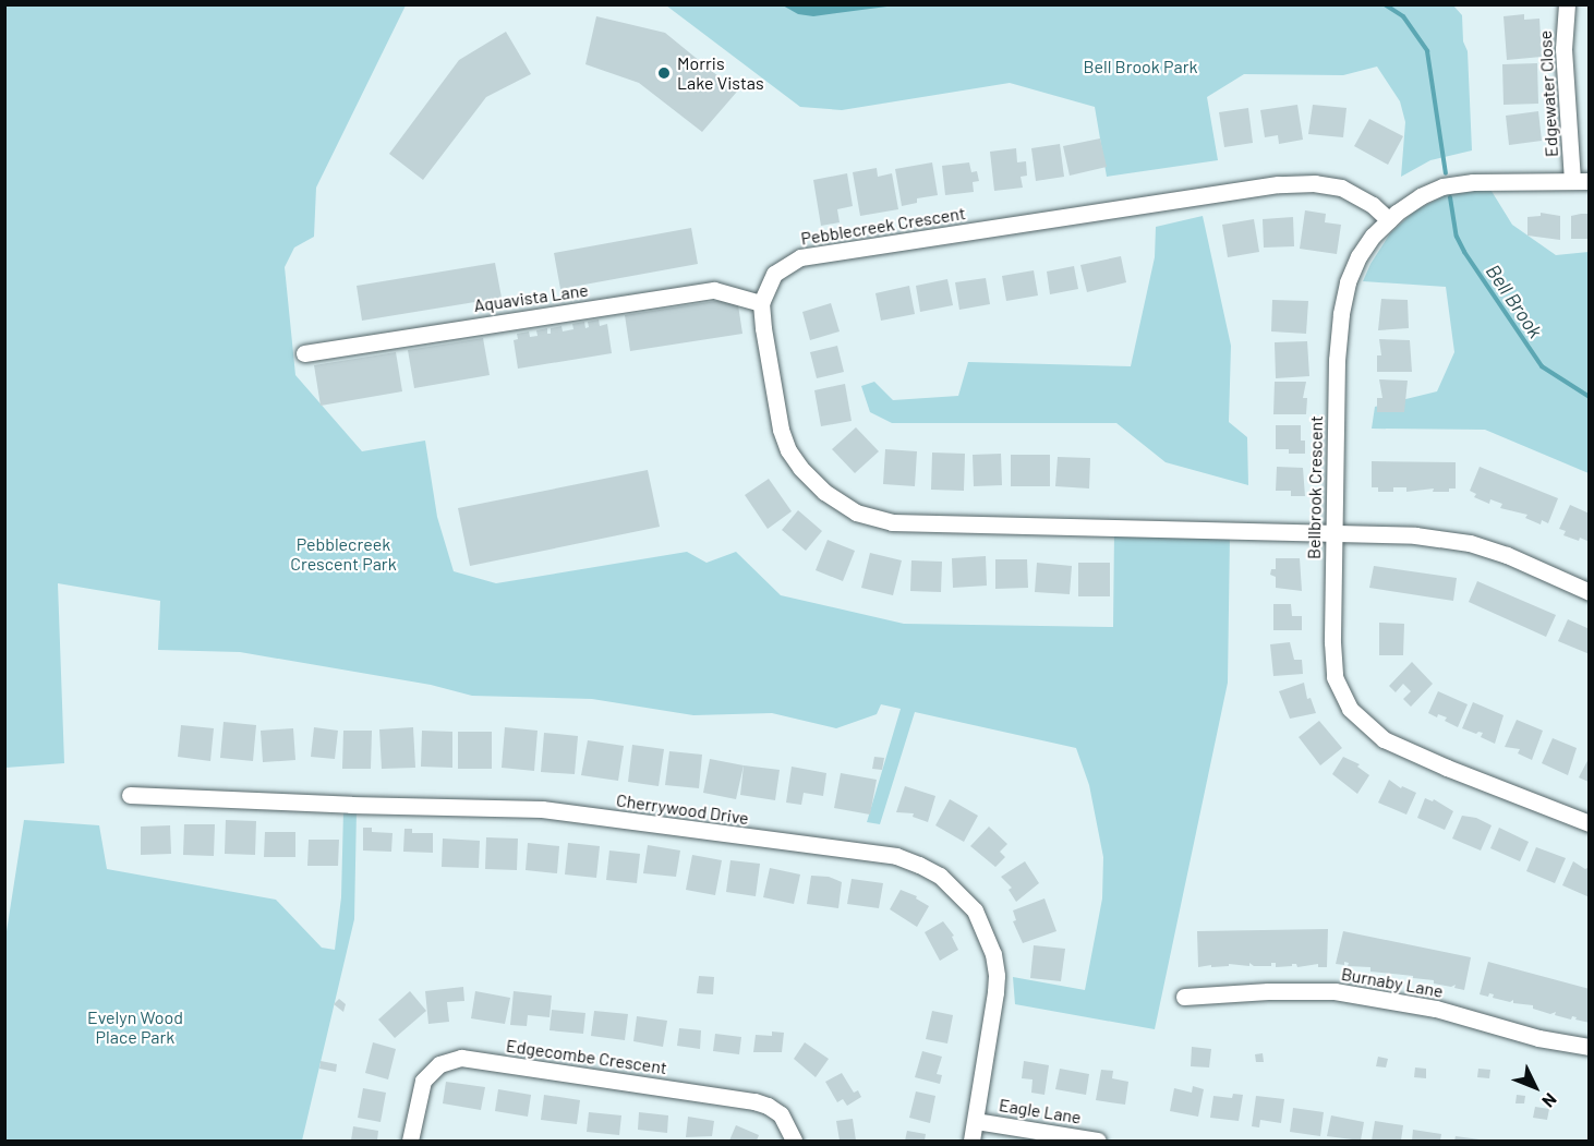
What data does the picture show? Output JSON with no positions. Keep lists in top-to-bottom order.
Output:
{
  "streets": {
    "street": [
      "Edgewater Close",
      "Pebblecreek Crescent",
      "Aquavista Lane",
      "Bellbrook Crescent",
      "Cherrywood Drive",
      "Burnaby Lane",
      "Edgecombe Crescent",
      "Eagle Lane"
    ]
  },
  "crossings": [
    ["Edgewater Close", "Bellbrook Crescent"],
    ["Pebblecreek Crescent", "Aquavista Lane"],
    ["Pebblecreek Crescent", "Bellbrook Crescent"],
    ["Cherrywood Drive", "Eagle Lane"]
  ],
  "water": ["Bell Brook"],
  "parks": ["Bell Brook Park", "Pebblecreek Crescent Park", "Evelyn Wood Place Park"],
  "places": ["Morris Lake Vistas"],
  "north": "bottom right"
}
